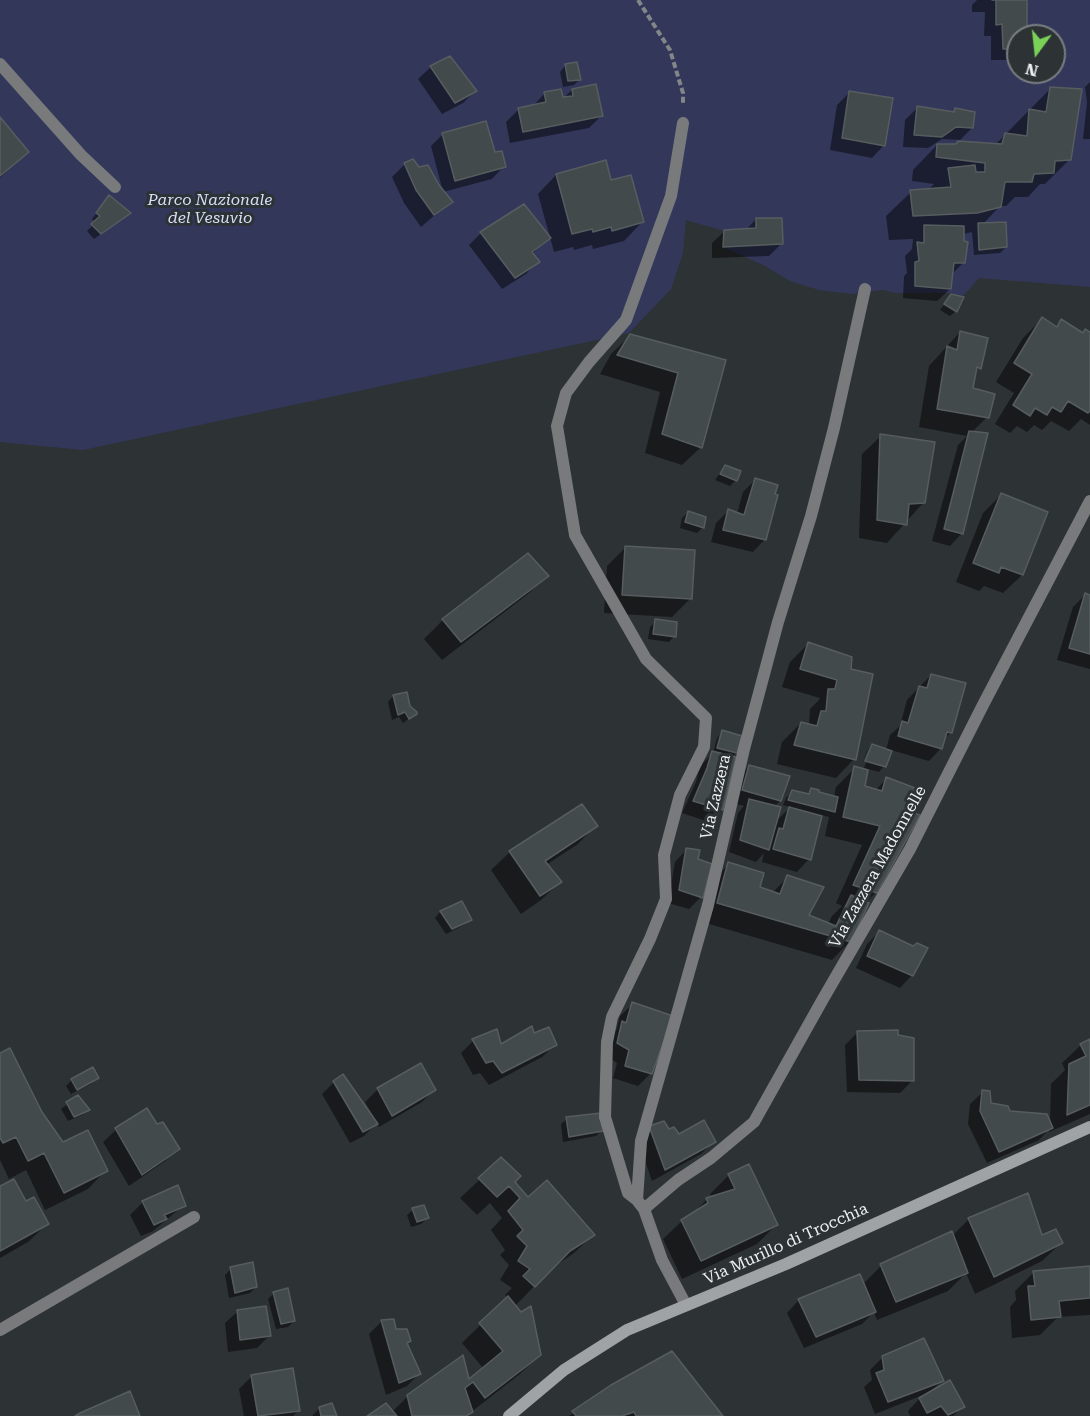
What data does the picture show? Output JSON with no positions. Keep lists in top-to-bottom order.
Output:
{
  "streets": {
    "street": ["Via Zazzera", "Via Zazzera Madonnelle", "Via Murillo di Trocchia"]
  },
  "crossings": [
    ["Via Zazzera", "Via Zazzera Madonnelle"],
    ["Via Zazzera", "Via Murillo di Trocchia"]
  ],
  "parks": ["Parco Nazionale del Vesuvio"],
  "north": "bottom"
}
